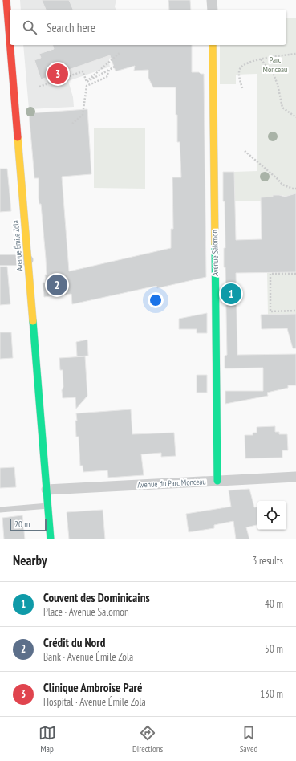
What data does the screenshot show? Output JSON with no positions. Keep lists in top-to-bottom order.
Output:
{
  "streets": {
    "street": ["Avenue Émile Zola", "Avenue Salomon", "Avenue du Parc Monceau"]
  },
  "crossings": [
    ["Avenue Émile Zola", "Avenue du Parc Monceau"],
    ["Avenue Salomon", "Avenue du Parc Monceau"]
  ],
  "parks": ["Parc Monceau"],
  "scale_bar": "20 m",
  "page": {
    "search": "Search here",
    "pins": ["3", "2", "1"],
    "scale": "20 m",
    "heading": ["Nearby", "3 results"],
    "list": [
      {
        "mark": "1",
        "name": "Couvent des Dominicains",
        "note": "Place · Avenue Salomon",
        "value": "40 m"
      },
      {
        "mark": "2",
        "name": "Crédit du Nord",
        "note": "Bank · Avenue Émile Zola",
        "value": "50 m"
      },
      {
        "mark": "3",
        "name": "Clinique Ambroise Paré",
        "note": "Hospital · Avenue Émile Zola",
        "value": "130 m"
      }
    ],
    "nav": ["Map", "Directions", "Saved"]
  }
}
